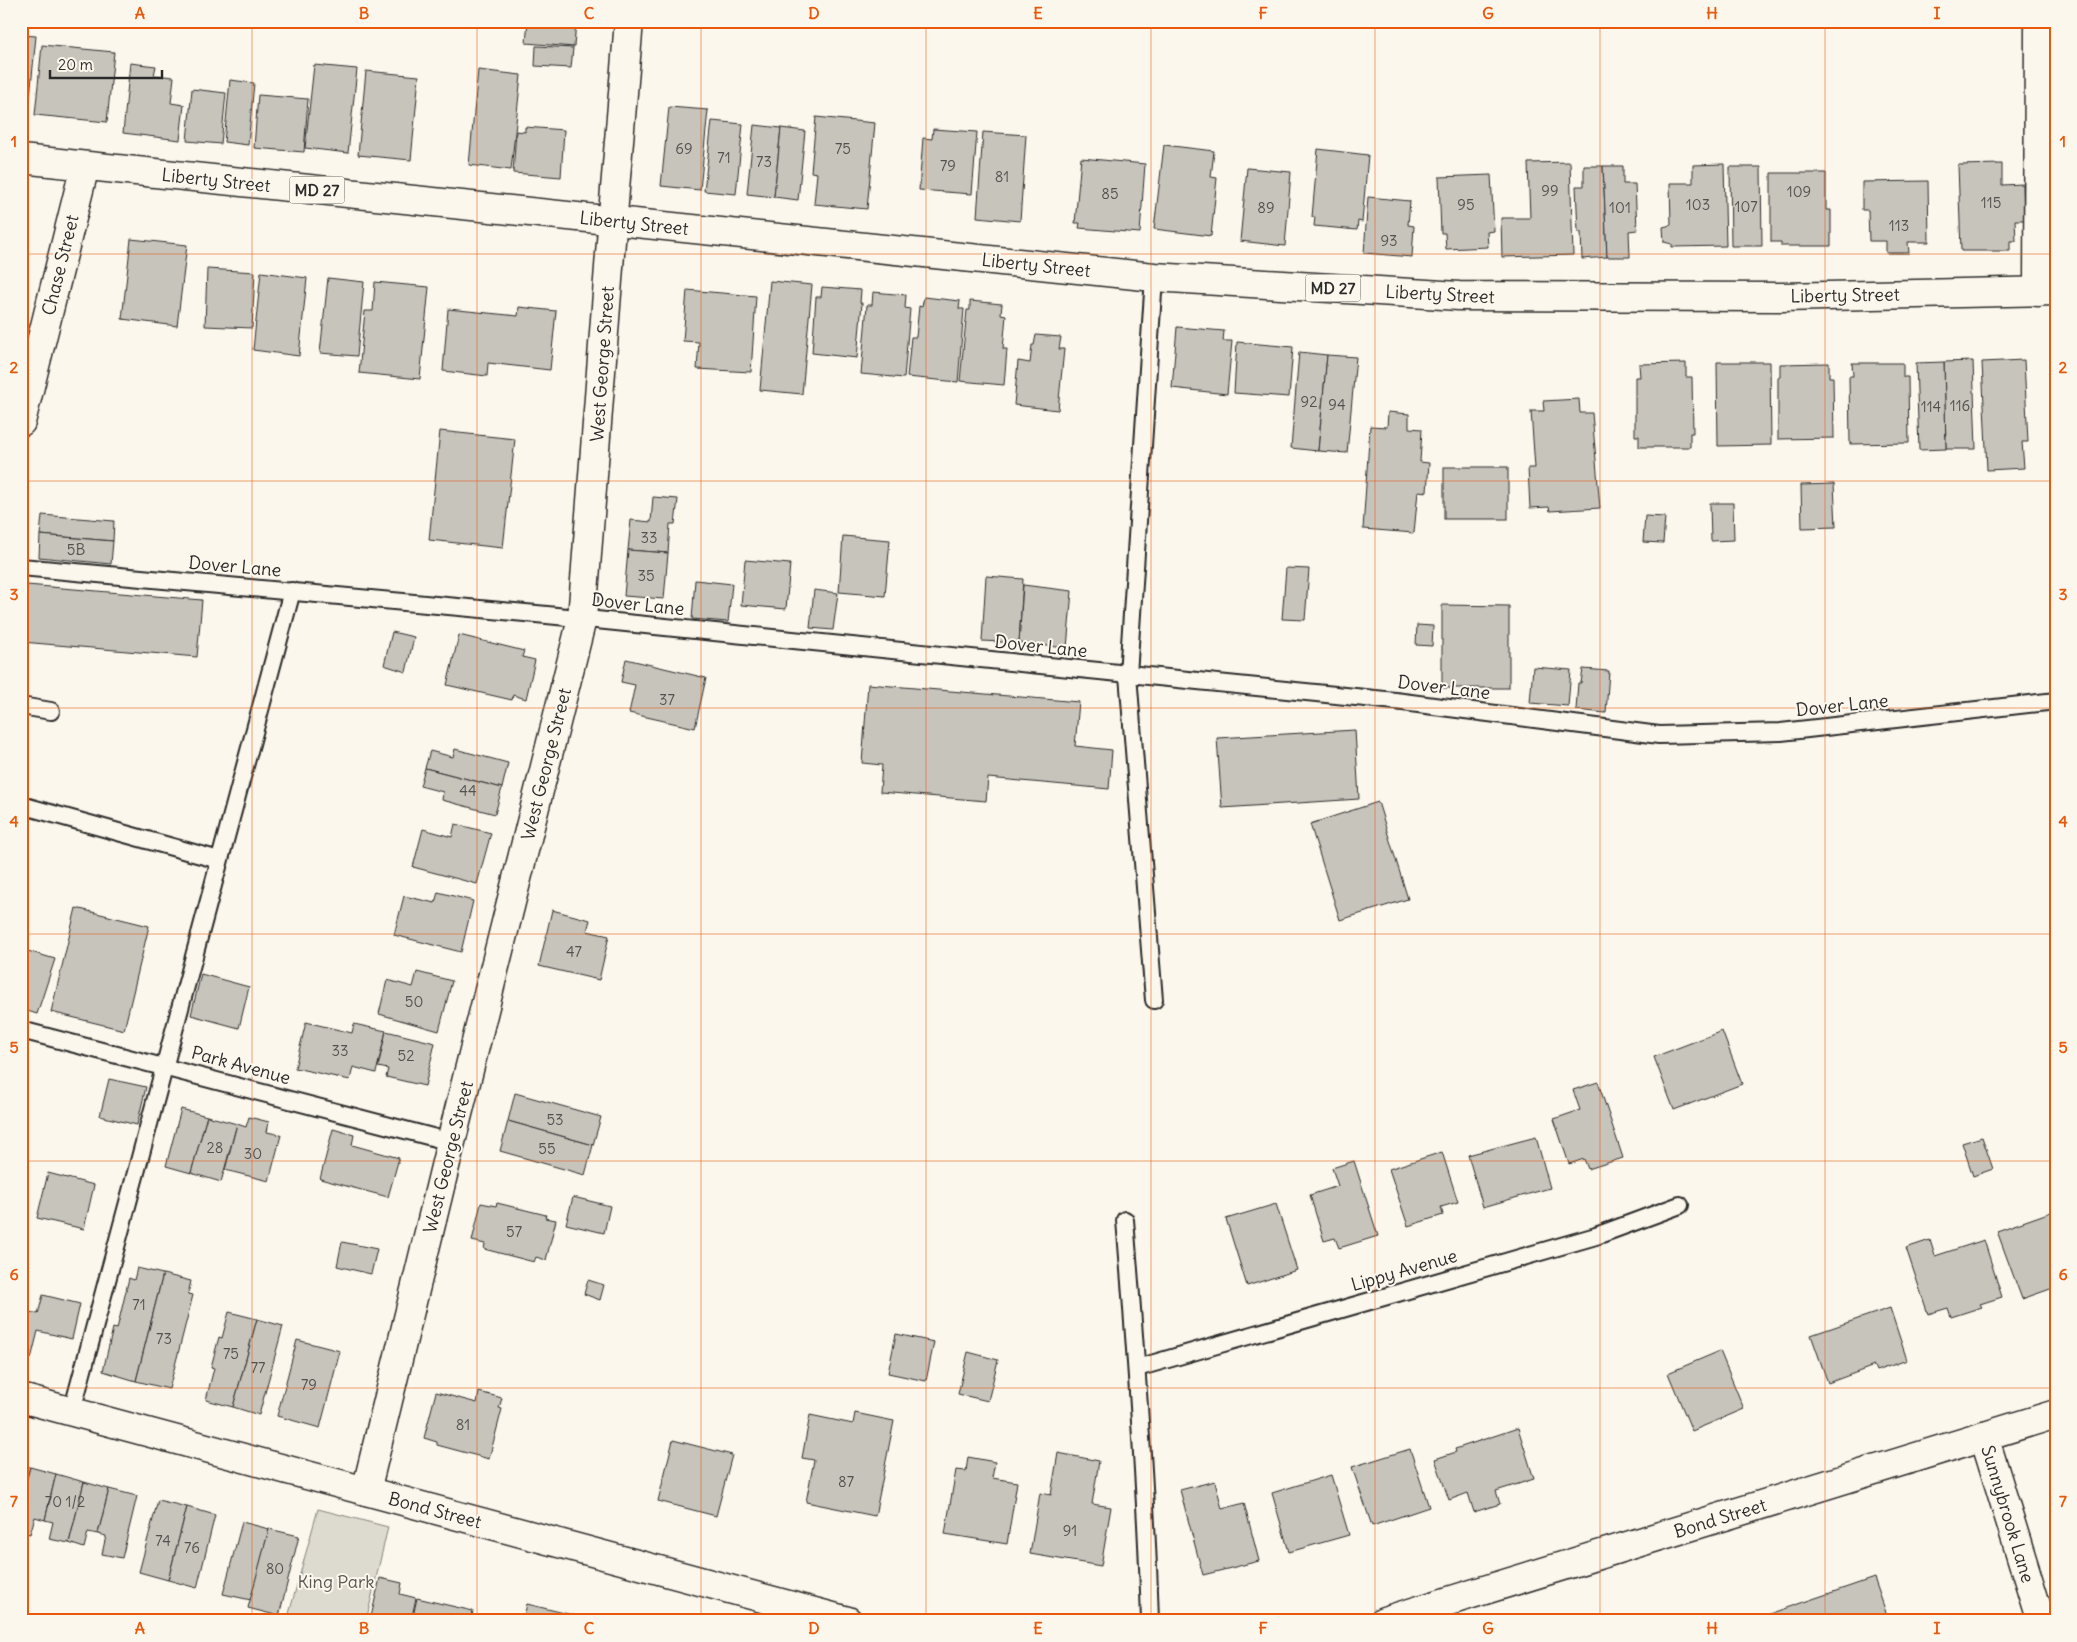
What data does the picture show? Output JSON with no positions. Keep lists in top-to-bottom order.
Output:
{
  "streets": {
    "main road": [
      "Liberty Street",
      "MD 27",
      "Chase Street",
      "West George Street",
      "Bond Street",
      "Sunnybrook Lane"
    ],
    "lane": ["Dover Lane", "Park Avenue", "Lippy Avenue"]
  },
  "crossings": [
    ["Liberty Street", "Chase Street"],
    ["Liberty Street", "West George Street"],
    ["West George Street", "Dover Lane"],
    ["West George Street", "Park Avenue"],
    ["West George Street", "Bond Street"],
    ["Bond Street", "Sunnybrook Lane"]
  ],
  "parks": ["King Park"],
  "house_numbers": [
    "69",
    "75",
    "71",
    "73",
    "79",
    "81",
    "99",
    "109",
    "85",
    "115",
    "95",
    "103",
    "107",
    "89",
    "101",
    "113",
    "93",
    "92",
    "94",
    "116",
    "114",
    "33",
    "5B",
    "35",
    "37",
    "44",
    "47",
    "50",
    "33",
    "52",
    "53",
    "28",
    "55",
    "30",
    "57",
    "71",
    "73",
    "75",
    "77",
    "79",
    "81",
    "87",
    "70 1/2",
    "91",
    "74",
    "76",
    "80"
  ],
  "scale_bar": "20 m",
  "grid": {
    "columns": [
      "A",
      "B",
      "C",
      "D",
      "E",
      "F",
      "G",
      "H",
      "I"
    ],
    "rows": [
      "1",
      "2",
      "3",
      "4",
      "5",
      "6",
      "7"
    ]
  }
}
